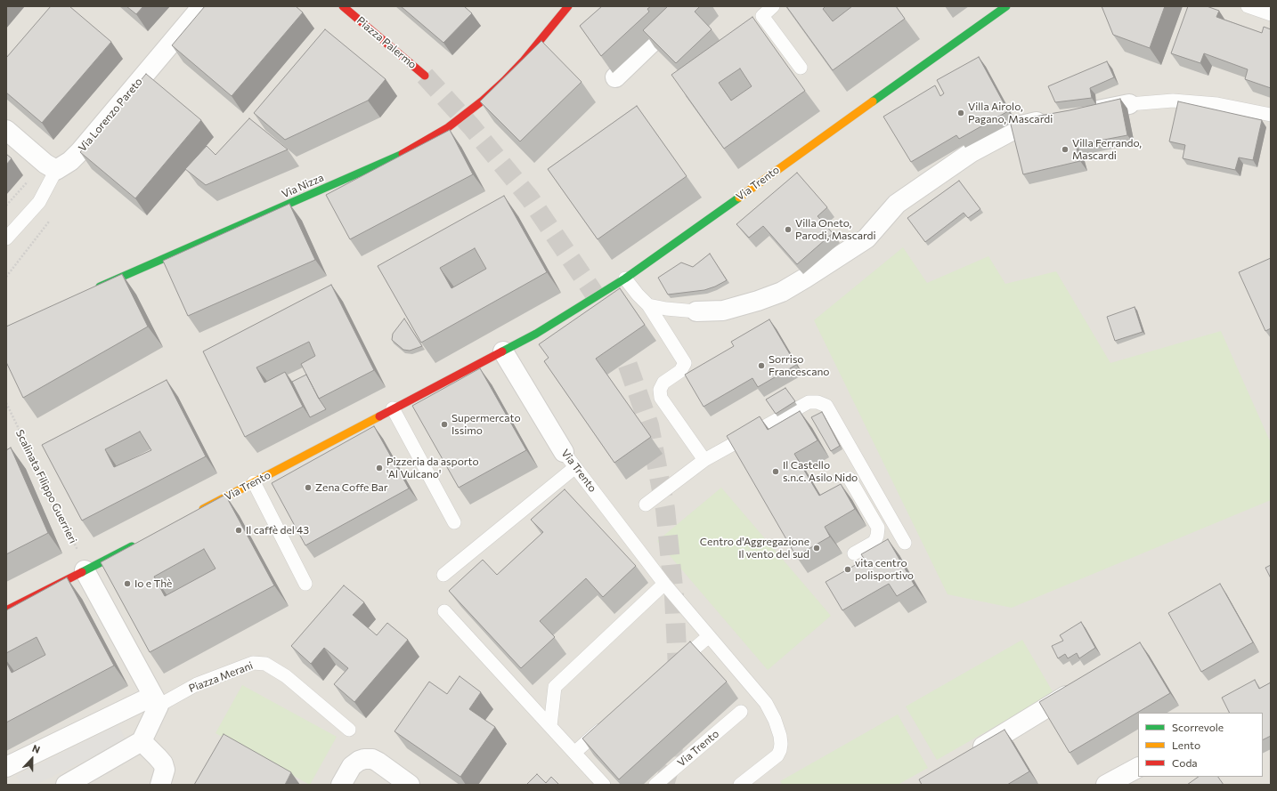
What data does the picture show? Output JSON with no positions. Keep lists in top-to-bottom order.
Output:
{
  "streets": {
    "street": [
      "Piazza Palermo",
      "Via Lorenzo Pareto",
      "Via Trento",
      "Via Nizza",
      "Piazza Merani"
    ],
    "path": ["Scalinata Filippo Guerrieri"]
  },
  "places": [
    "Villa Airolo, Pagano, Mascardi",
    "Villa Ferrando, Mascardi",
    "Villa Oneto, Parodi, Mascardi",
    "Sorriso Francescano",
    "Supermercato Issimo",
    "Pizzeria da asporto 'Al Vulcano'",
    "Il Castello s.n.c. Asilo Nido",
    "Zena Coffe Bar",
    "Il caffè del 43",
    "Centro d'Aggregazione Il vento del sud",
    "vita centro polisportivo",
    "Io e Thè"
  ],
  "legend": ["Scorrevole", "Lento", "Coda"],
  "north": "top"
}
